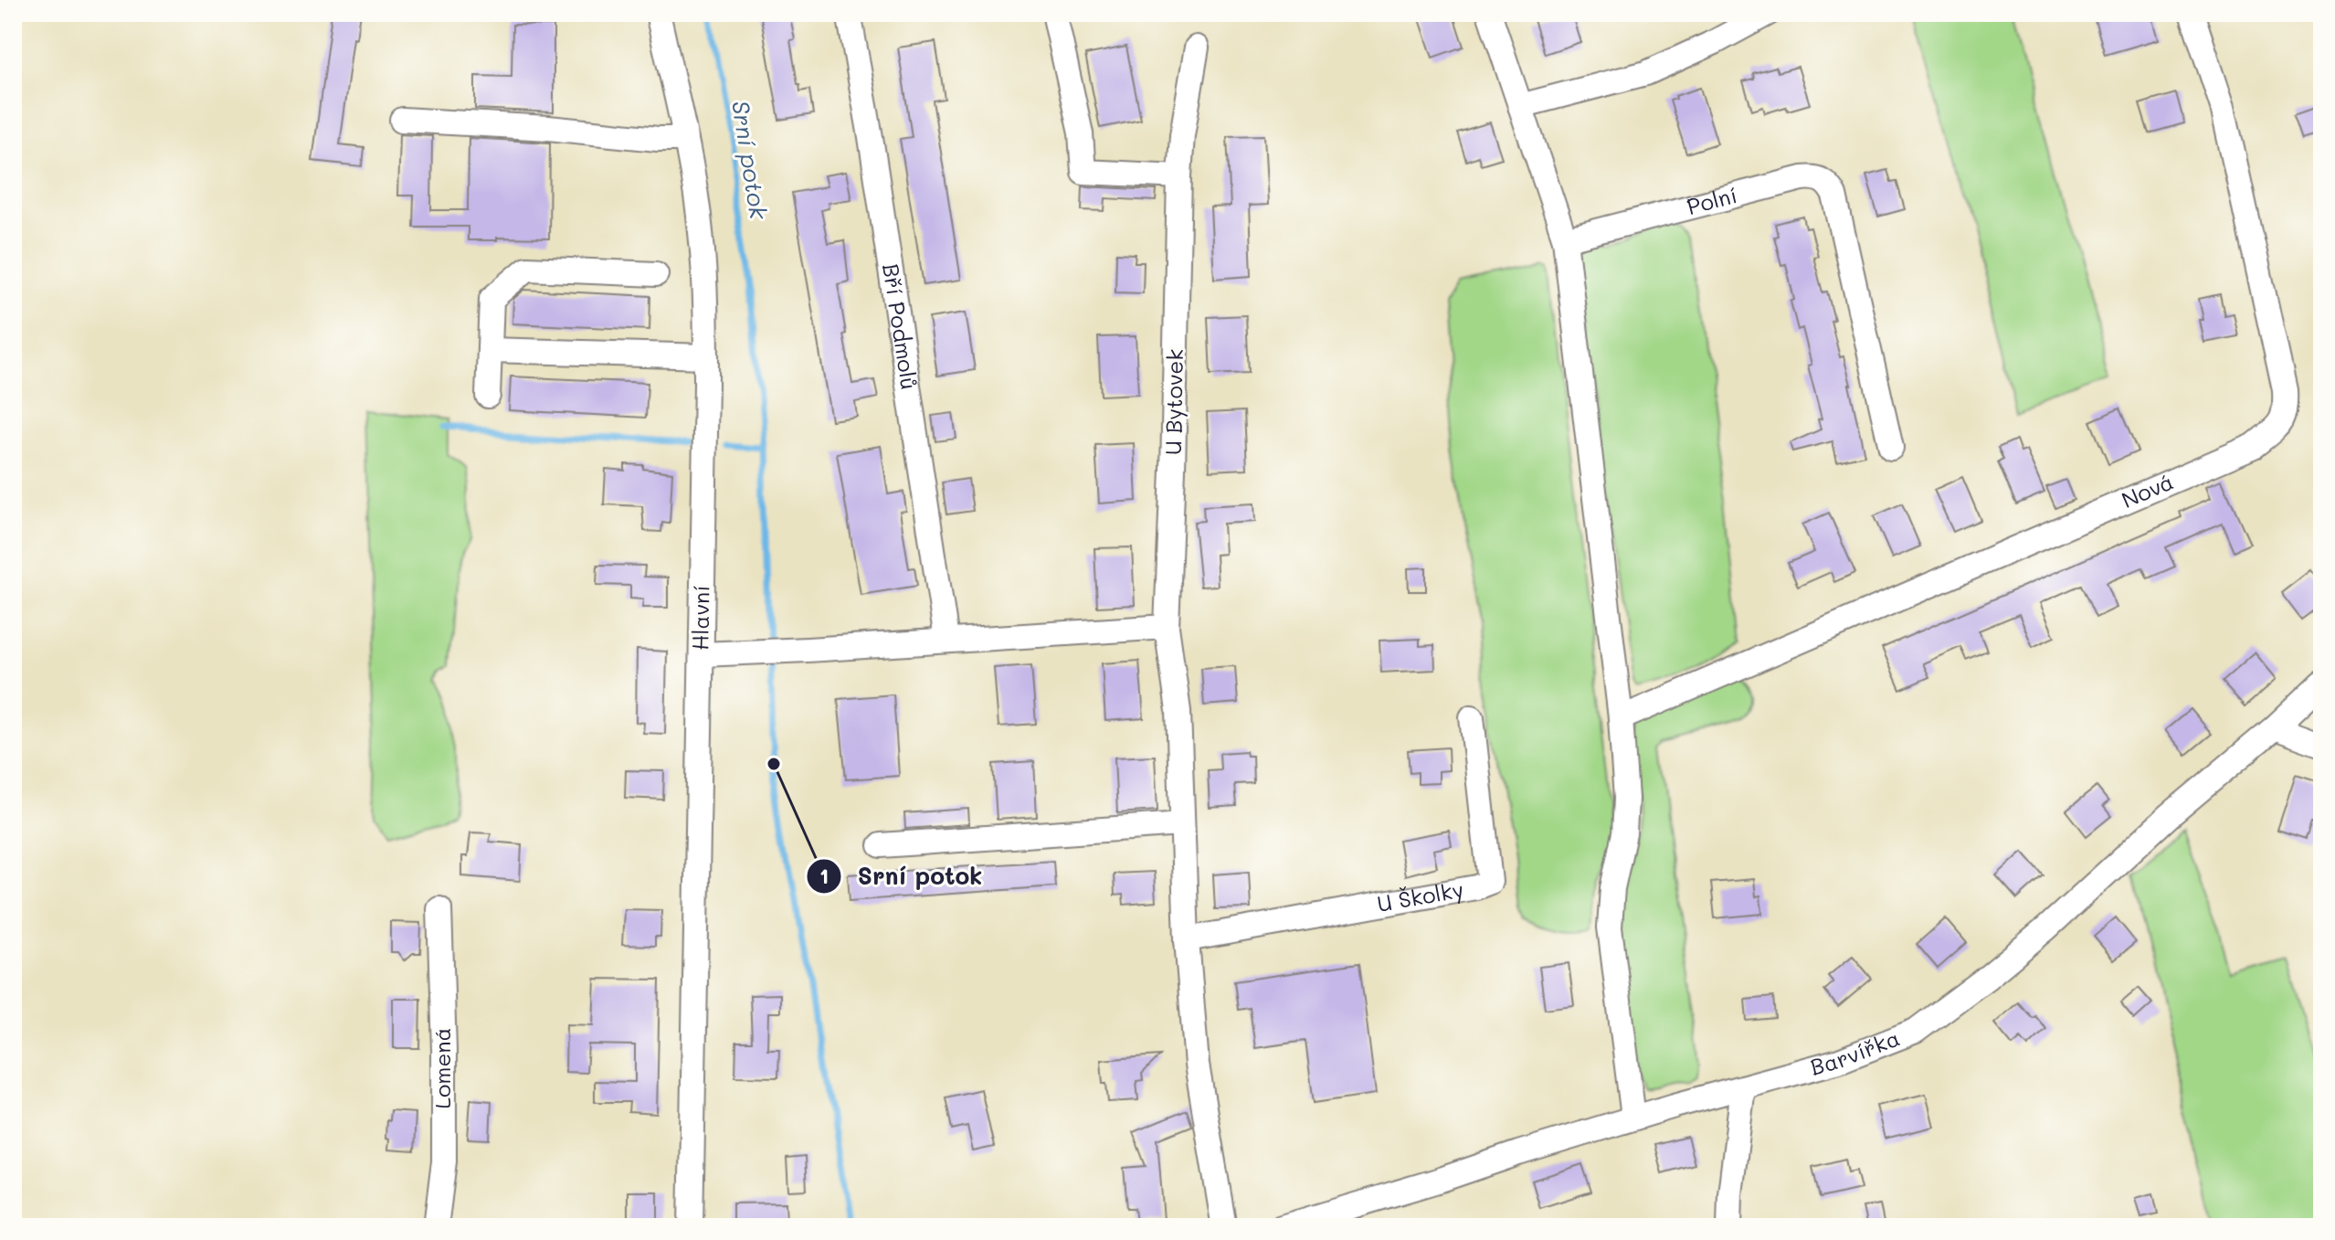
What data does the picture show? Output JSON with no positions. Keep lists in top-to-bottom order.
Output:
{
  "streets": {
    "street": [
      "Polní",
      "Bří Podmolů",
      "U Bytovek",
      "Nová",
      "Hlavní",
      "U Školky",
      "Barvířka",
      "Lomená"
    ]
  },
  "water": ["Srní potok"],
  "places": ["Srní potok"]
}
